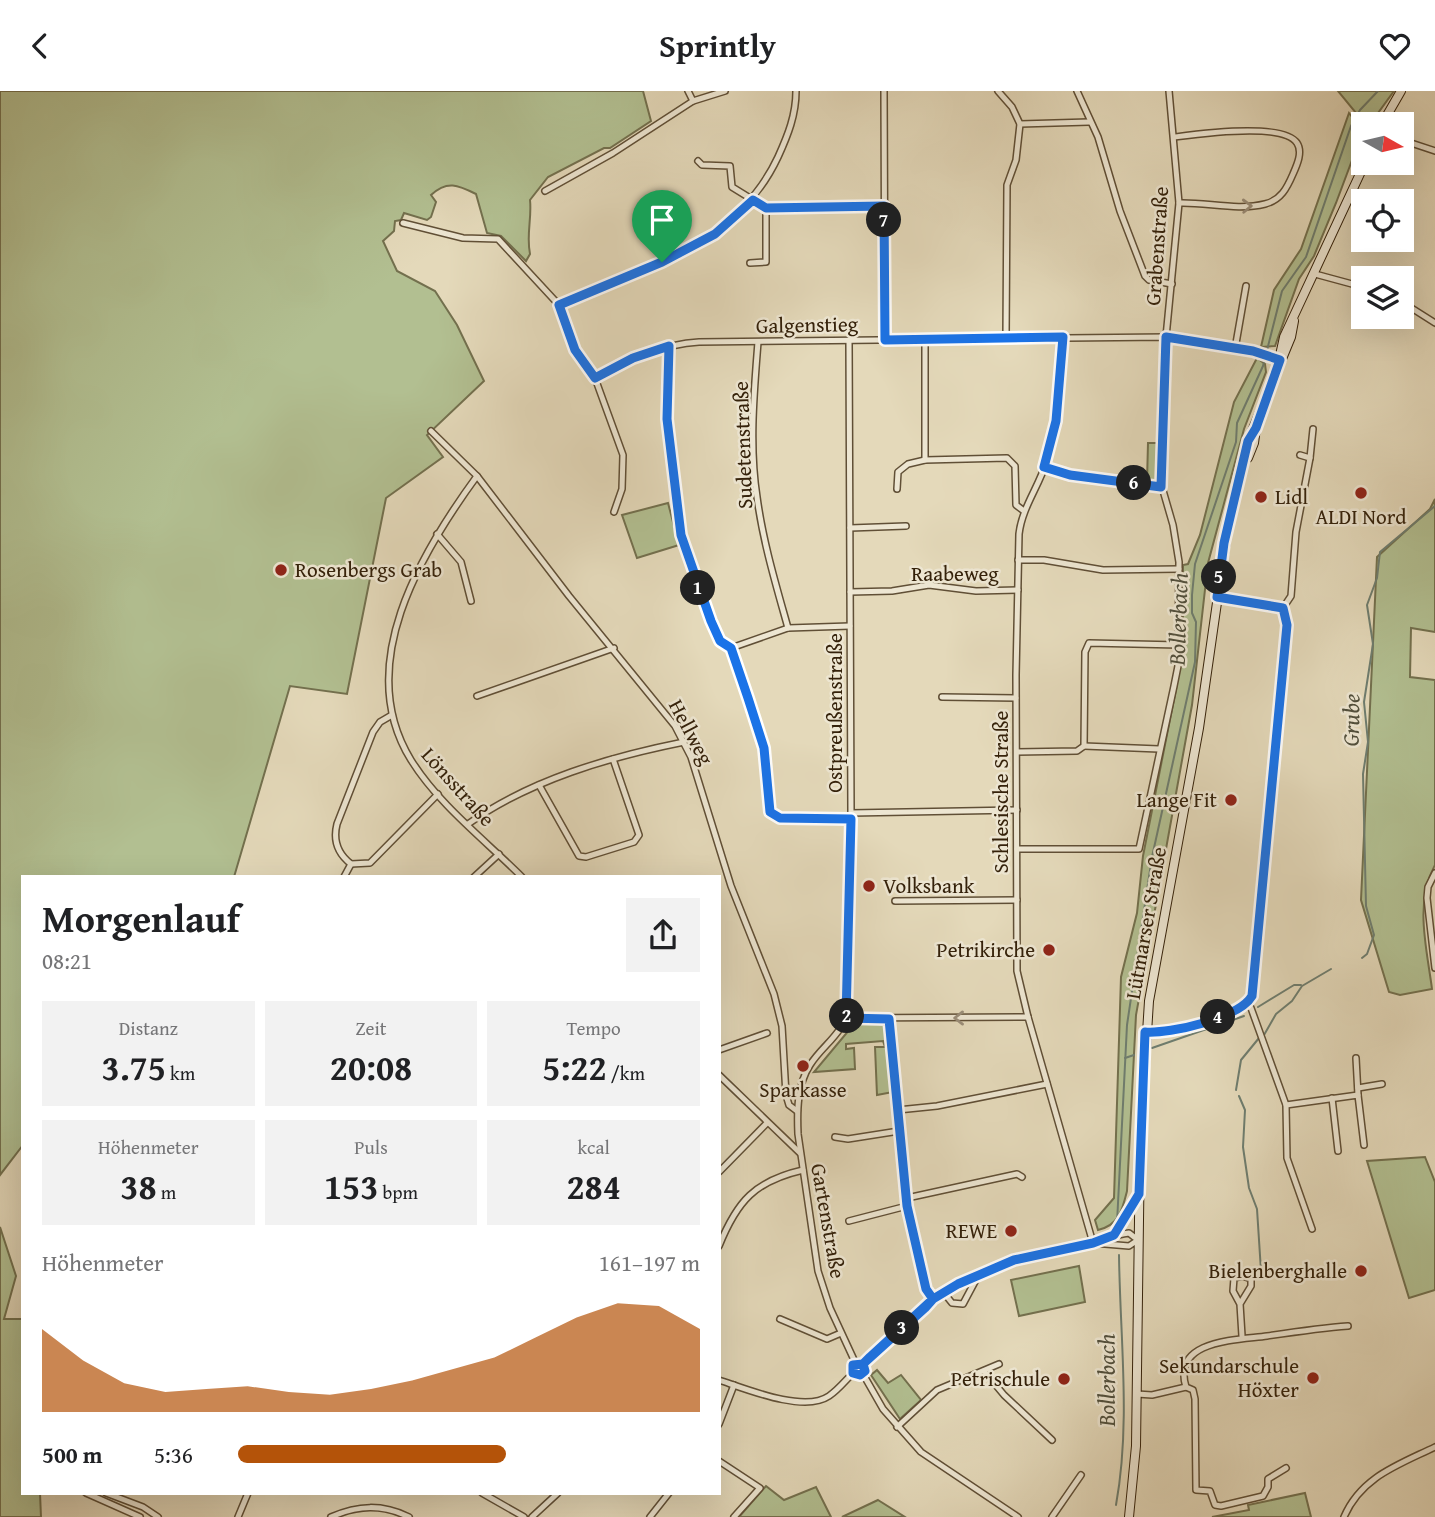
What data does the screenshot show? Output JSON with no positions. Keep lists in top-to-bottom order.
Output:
{
  "streets": {
    "main road": ["Lütmarser Straße"],
    "street": [
      "Grabenstraße",
      "Galgenstieg",
      "Sudetenstraße",
      "Raabeweg",
      "Ostpreußenstraße",
      "Hellweg",
      "Lönsstraße",
      "Schlesische Straße",
      "Gartenstraße"
    ]
  },
  "crossings": [
    ["Grabenstraße", "Galgenstieg"],
    ["Grabenstraße", "Schlesische Straße"],
    ["Galgenstieg", "Sudetenstraße"],
    ["Galgenstieg", "Ostpreußenstraße"],
    ["Galgenstieg", "Schlesische Straße"],
    ["Galgenstieg", "Lütmarser Straße"],
    ["Raabeweg", "Ostpreußenstraße"],
    ["Raabeweg", "Schlesische Straße"],
    ["Hellweg", "Lönsstraße"],
    ["Hellweg", "Gartenstraße"]
  ],
  "water": ["Bollerbach", "Grube"],
  "places": [
    "ALDI Nord",
    "Lidl",
    "Rosenbergs Grab",
    "Lange Fit",
    "Volksbank",
    "Petrikirche",
    "Sparkasse",
    "REWE",
    "Bielenberghalle",
    "Sekundarschule Höxter",
    "Petrischule"
  ],
  "north": "right",
  "page": {
    "header": "Sprintly",
    "pins": [
      "7",
      "6",
      "5",
      "1",
      "2",
      "4",
      "3"
    ],
    "heading": ["Morgenlauf", "08:21"],
    "stats": [
      ["Distanz", "3.75 km"],
      ["Zeit", "20:08"],
      ["Tempo", "5:22 /km"],
      ["Höhenmeter", "38 m"],
      ["Puls", "153 bpm"],
      ["kcal", "284"]
    ],
    "chart": ["Höhenmeter", "161–197 m"],
    "list": [
      {
        "name": "500 m",
        "note": "5:36"
      }
    ]
  }
}
